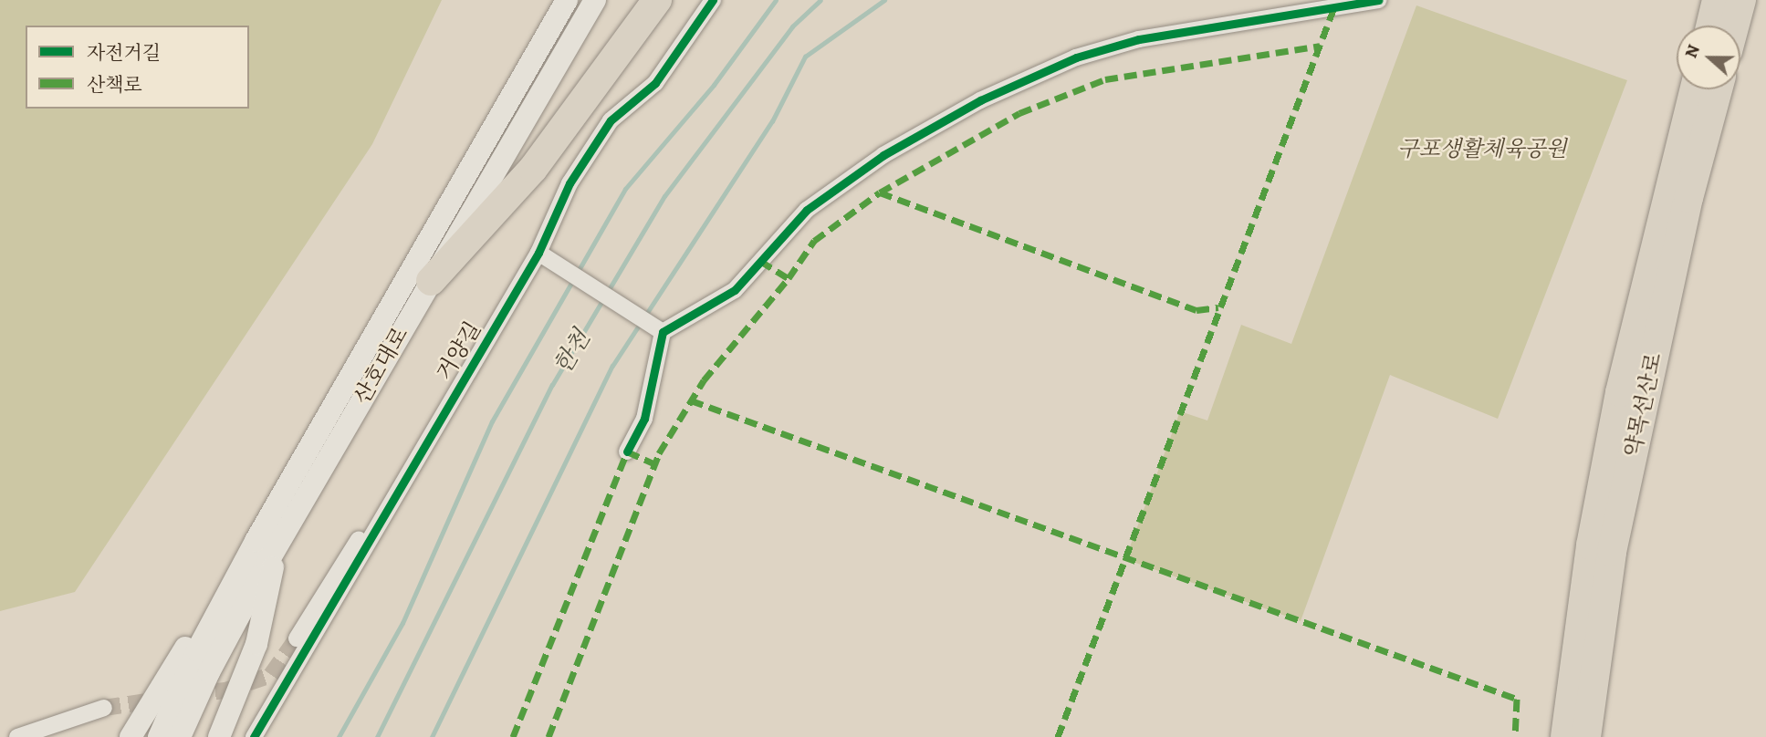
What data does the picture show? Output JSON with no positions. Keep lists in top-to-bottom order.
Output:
{
  "streets": {
    "highway": ["약목선산로"],
    "street": ["거양길", "산호대로"]
  },
  "water": ["한천"],
  "parks": ["구포생활체육공원"],
  "legend": ["자전거길", "산책로"],
  "north": "left"
}
